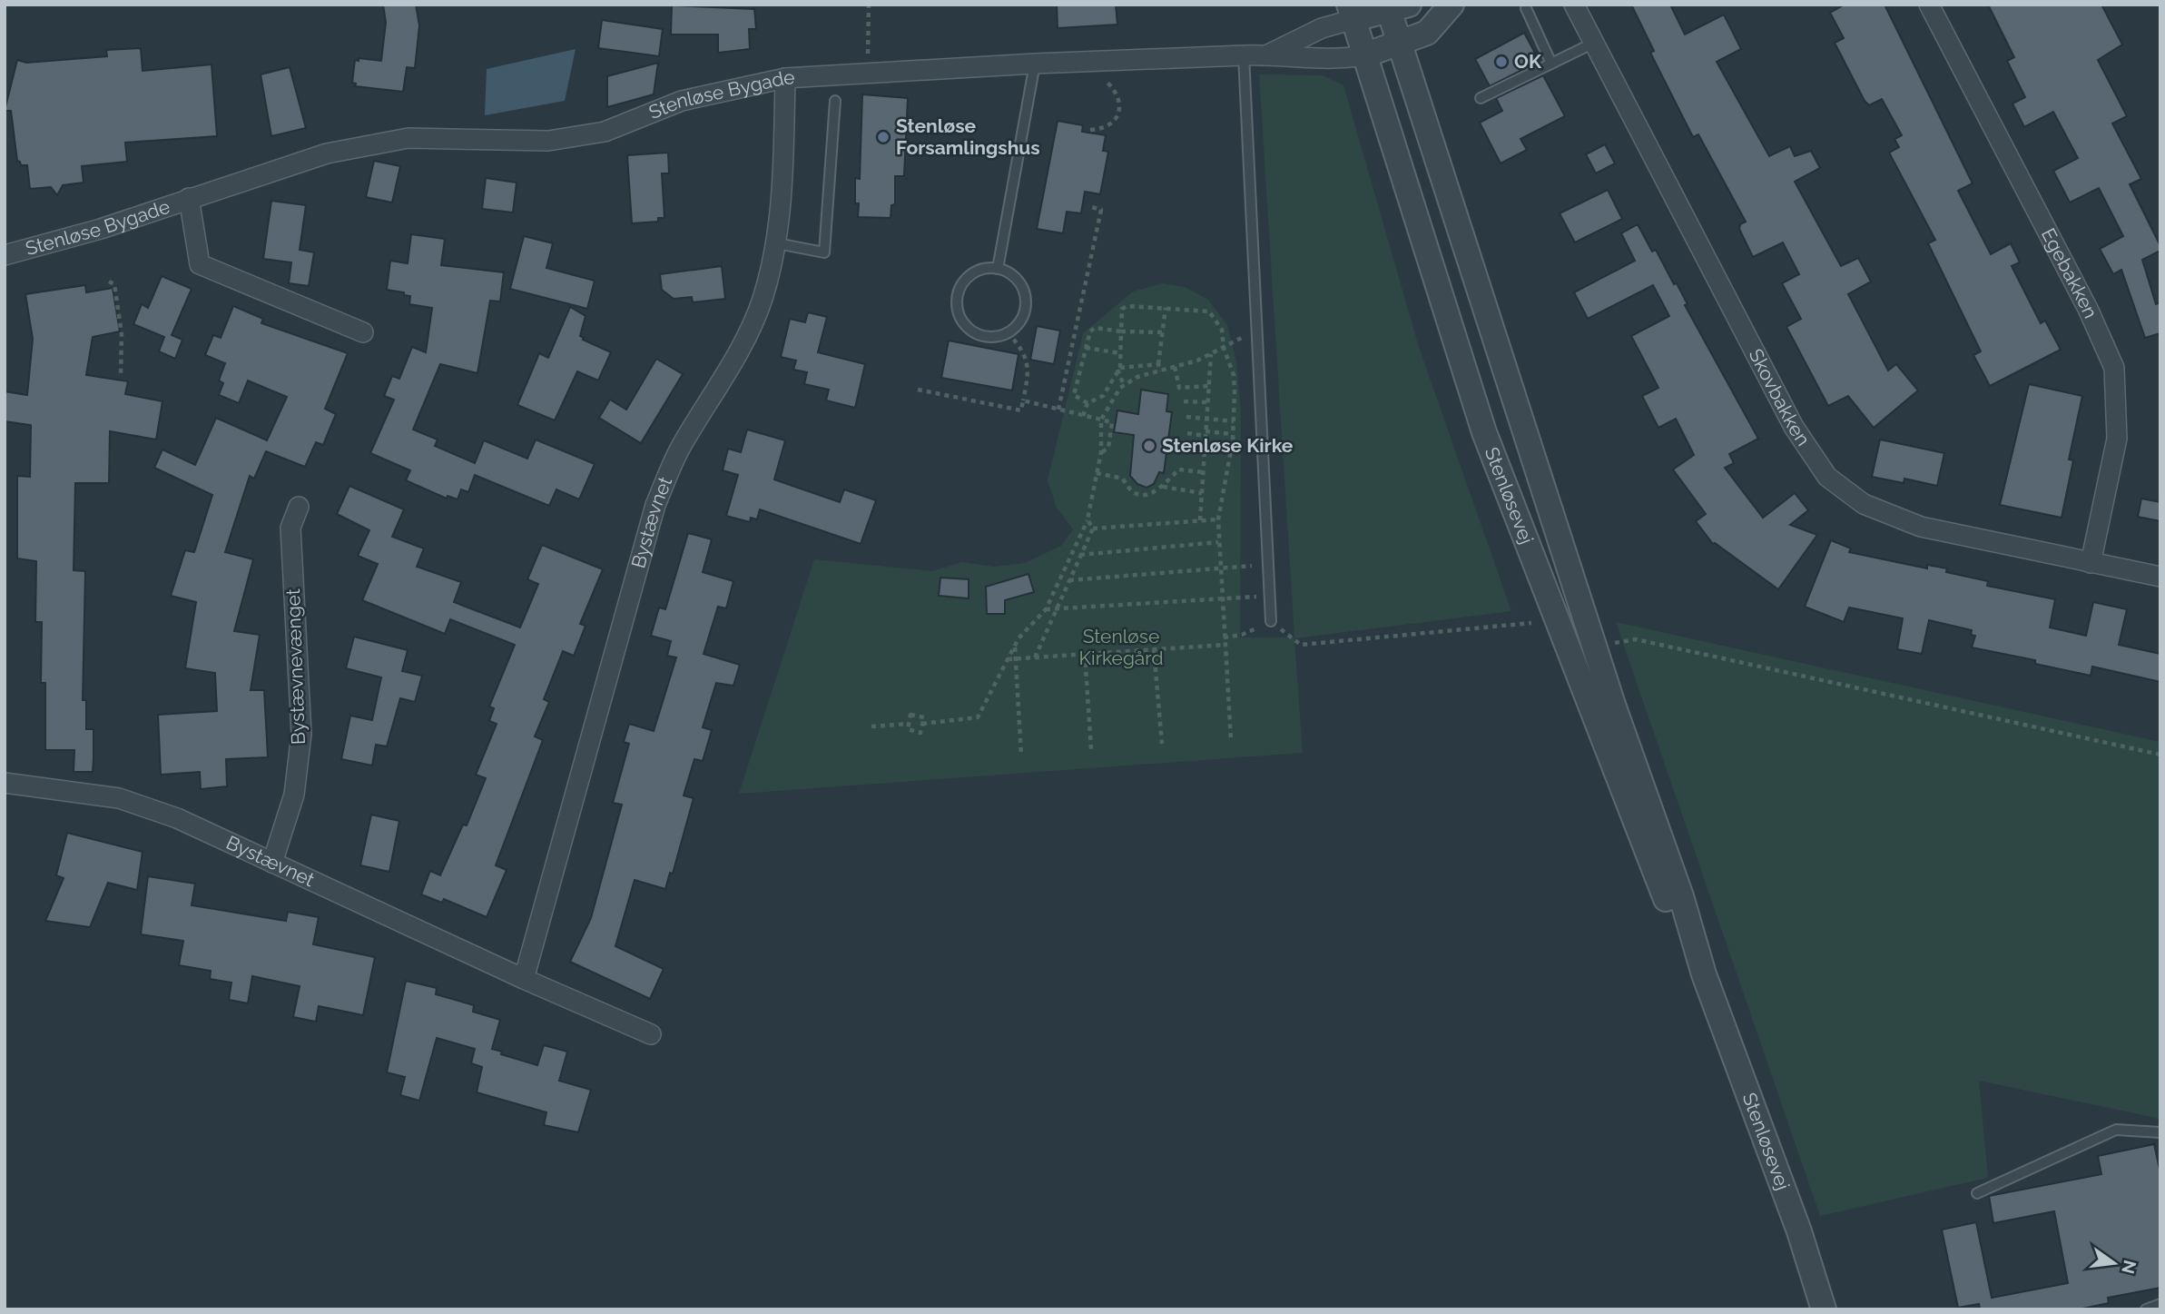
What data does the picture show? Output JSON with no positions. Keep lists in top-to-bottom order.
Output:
{
  "streets": {
    "street": [
      "Stenløse Bygade",
      "Egebakken",
      "Skovbakken",
      "Stenløsevej",
      "Bystævnet",
      "Bystævnevænget"
    ]
  },
  "crossings": [
    ["Stenløse Bygade", "Stenløsevej"],
    ["Stenløse Bygade", "Bystævnet"],
    ["Egebakken", "Skovbakken"],
    ["Bystævnet", "Bystævnevænget"]
  ],
  "parks": ["Stenløse Kirkegård"],
  "places": ["OK", "Stenløse Forsamlingshus", "Stenløse Kirke"],
  "north": "right"
}
